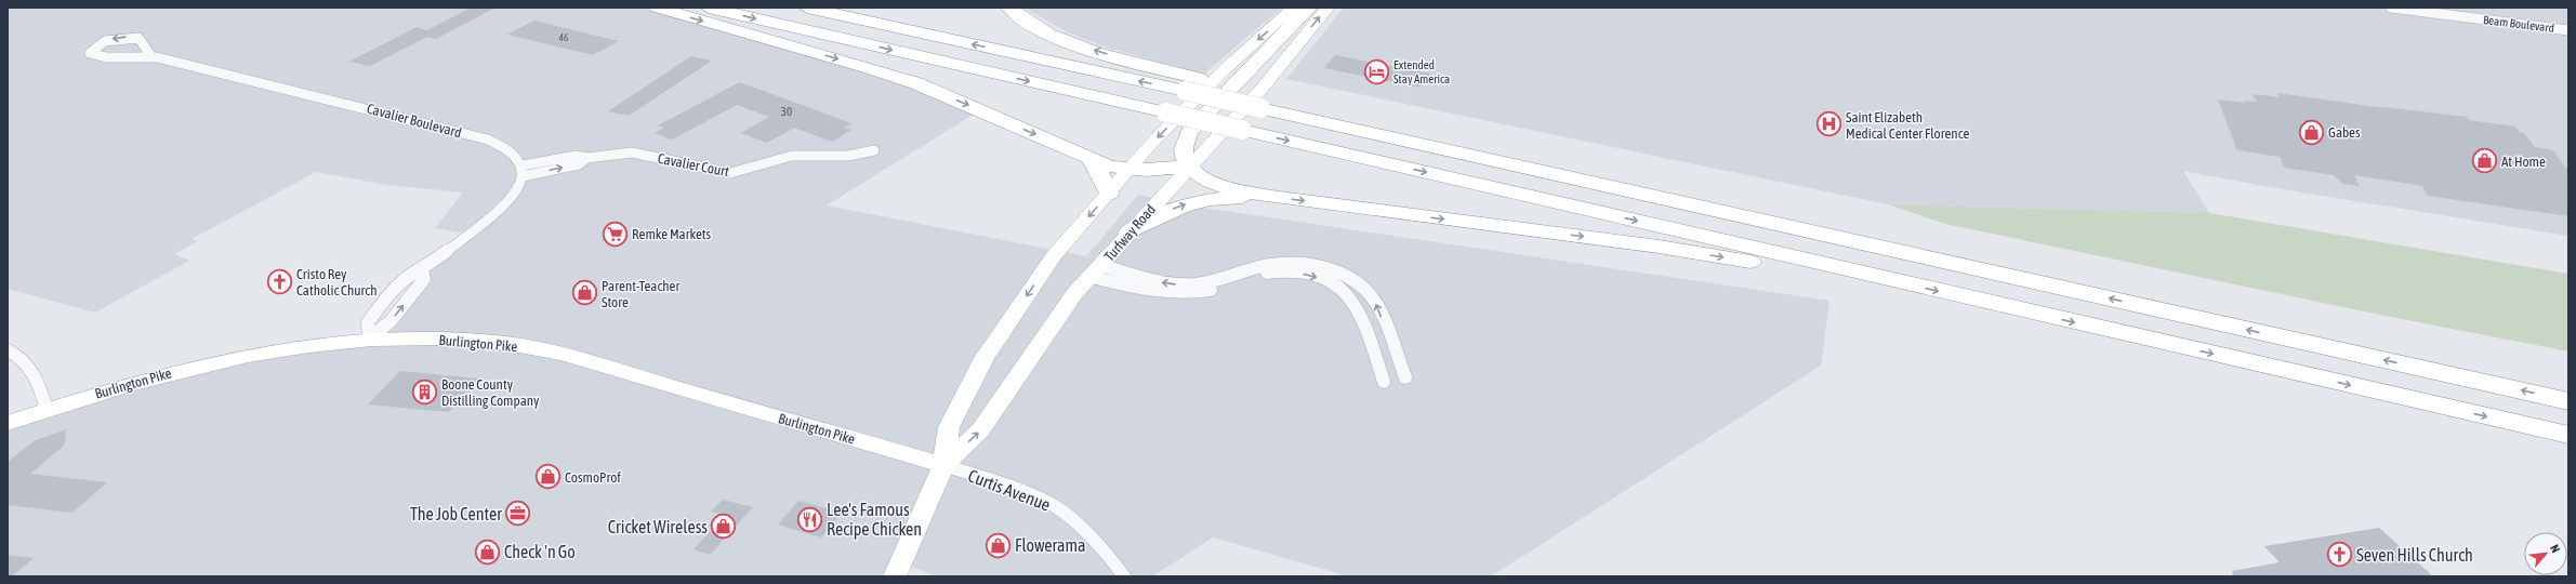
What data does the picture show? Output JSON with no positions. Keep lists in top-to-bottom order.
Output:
{
  "streets": {
    "main road": ["Turfway Road", "Burlington Pike"],
    "street": [
      "Beam Boulevard",
      "Cavalier Boulevard",
      "Cavalier Court",
      "Curtis Avenue"
    ]
  },
  "crossings": [
    ["Cavalier Boulevard", "Cavalier Court"],
    ["Turfway Road", "Burlington Pike"],
    ["Turfway Road", "Curtis Avenue"],
    ["Burlington Pike", "Curtis Avenue"]
  ],
  "places": {
    "hotel": ["Extended Stay America"],
    "hospital": ["Saint Elizabeth Medical Center Florence"],
    "shop": [
      "Gabes",
      "At Home",
      "Parent-Teacher Store",
      "CosmoProf",
      "Cricket Wireless",
      "Flowerama",
      "Check 'n Go"
    ],
    "supermarket": ["Remke Markets"],
    "church": ["Cristo Rey Catholic Church", "Seven Hills Church"],
    "building": ["Boone County Distilling Company"],
    "office": ["The Job Center"],
    "restaurant": ["Lee's Famous Recipe Chicken"]
  },
  "house_numbers": ["46", "30"],
  "north": "top right"
}
